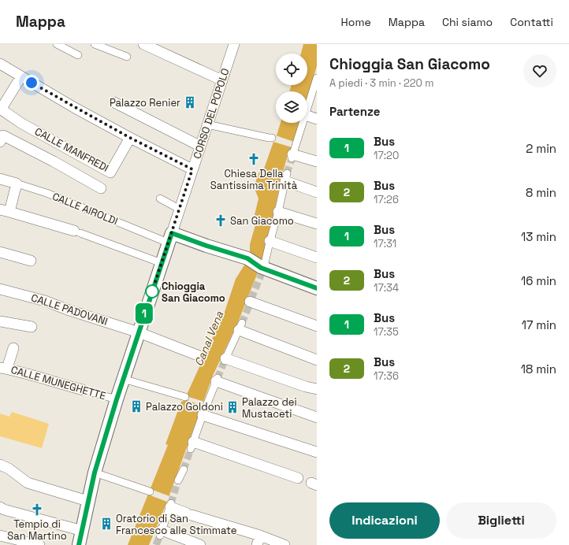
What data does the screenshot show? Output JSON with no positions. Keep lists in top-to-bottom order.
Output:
{
  "streets": {
    "street": [
      "CORSO DEL POPOLO",
      "CALLE MANFREDI",
      "CALLE AIROLDI",
      "CALLE PADOVANI",
      "CALLE MUNEGHETTE"
    ]
  },
  "crossings": [
    ["CORSO DEL POPOLO", "CALLE AIROLDI"],
    ["CORSO DEL POPOLO", "CALLE PADOVANI"],
    ["CORSO DEL POPOLO", "CALLE MUNEGHETTE"]
  ],
  "water": ["Canal Vena"],
  "places": {
    "building": [
      "Palazzo Renier",
      "Palazzo Goldoni",
      "Palazzo dei Mustaceti",
      "Oratorio di San Francesco alle Stimmate"
    ],
    "church": ["Chiesa Della Santissima Trinità", "San Giacomo", "Tempio di San Martino"],
    "other": ["Chioggia San Giacomo"]
  },
  "lines": ["bus line 1"],
  "page": {
    "header": "Mappa",
    "nav": [
      "Home",
      "Mappa",
      "Chi siamo",
      "Contatti"
    ],
    "on_map": "1",
    "heading": [
      ["Chioggia San Giacomo", "A piedi · 3 min · 220 m"],
      "Partenze"
    ],
    "list": [
      {
        "mark": "1",
        "name": "Bus",
        "note": "17:20",
        "value": "2 min"
      },
      {
        "mark": "2",
        "name": "Bus",
        "note": "17:26",
        "value": "8 min"
      },
      {
        "mark": "1",
        "name": "Bus",
        "note": "17:31",
        "value": "13 min"
      },
      {
        "mark": "2",
        "name": "Bus",
        "note": "17:34",
        "value": "16 min"
      },
      {
        "mark": "1",
        "name": "Bus",
        "note": "17:35",
        "value": "17 min"
      },
      {
        "mark": "2",
        "name": "Bus",
        "note": "17:36",
        "value": "18 min"
      }
    ],
    "buttons": ["Indicazioni", "Biglietti"]
  }
}
